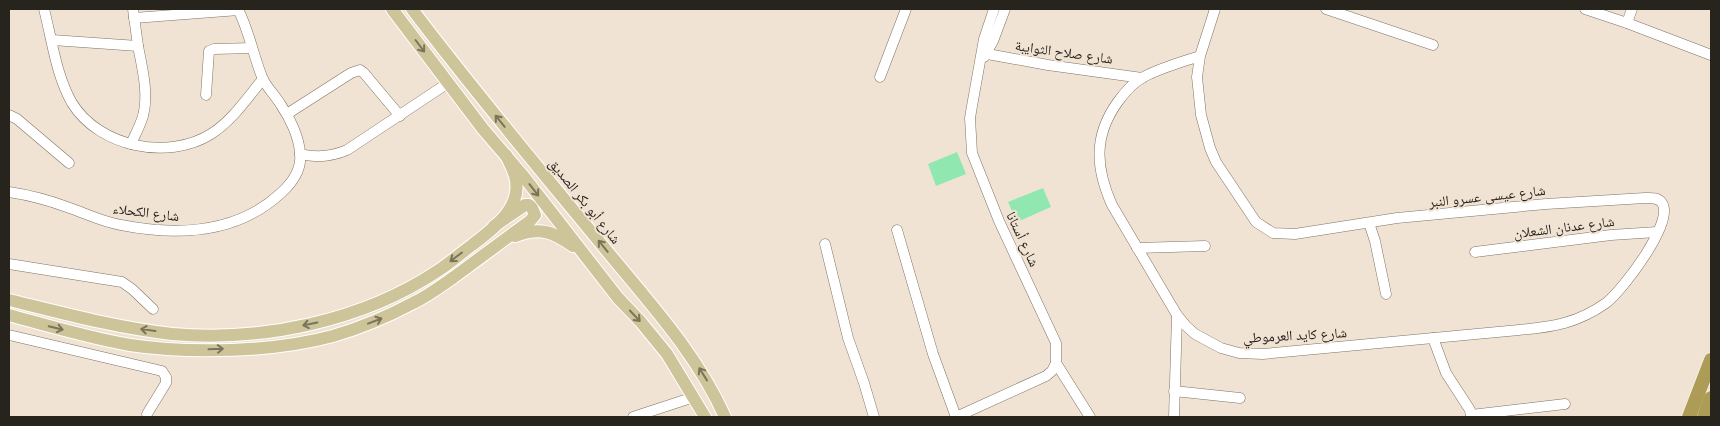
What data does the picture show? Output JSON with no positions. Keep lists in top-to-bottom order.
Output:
{
  "streets": {
    "main road": ["شارع أبو بكر الصديق"],
    "street": [
      "شارع صلاح الثوايبة",
      "شارع عيسى عسرو النبر",
      "شارع الكحلاء",
      "شارع عدنان الشعلان",
      "شارع أستانا",
      "شارع كايد العرموطي"
    ]
  },
  "crossings": [
    ["شارع صلاح الثوايبة", "شارع أستانا"],
    ["شارع صلاح الثوايبة", "شارع كايد العرموطي"],
    ["شارع عيسى عسرو النبر", "شارع عدنان الشعلان"],
    ["شارع عيسى عسرو النبر", "شارع كايد العرموطي"],
    ["شارع عدنان الشعلان", "شارع كايد العرموطي"]
  ]
}
